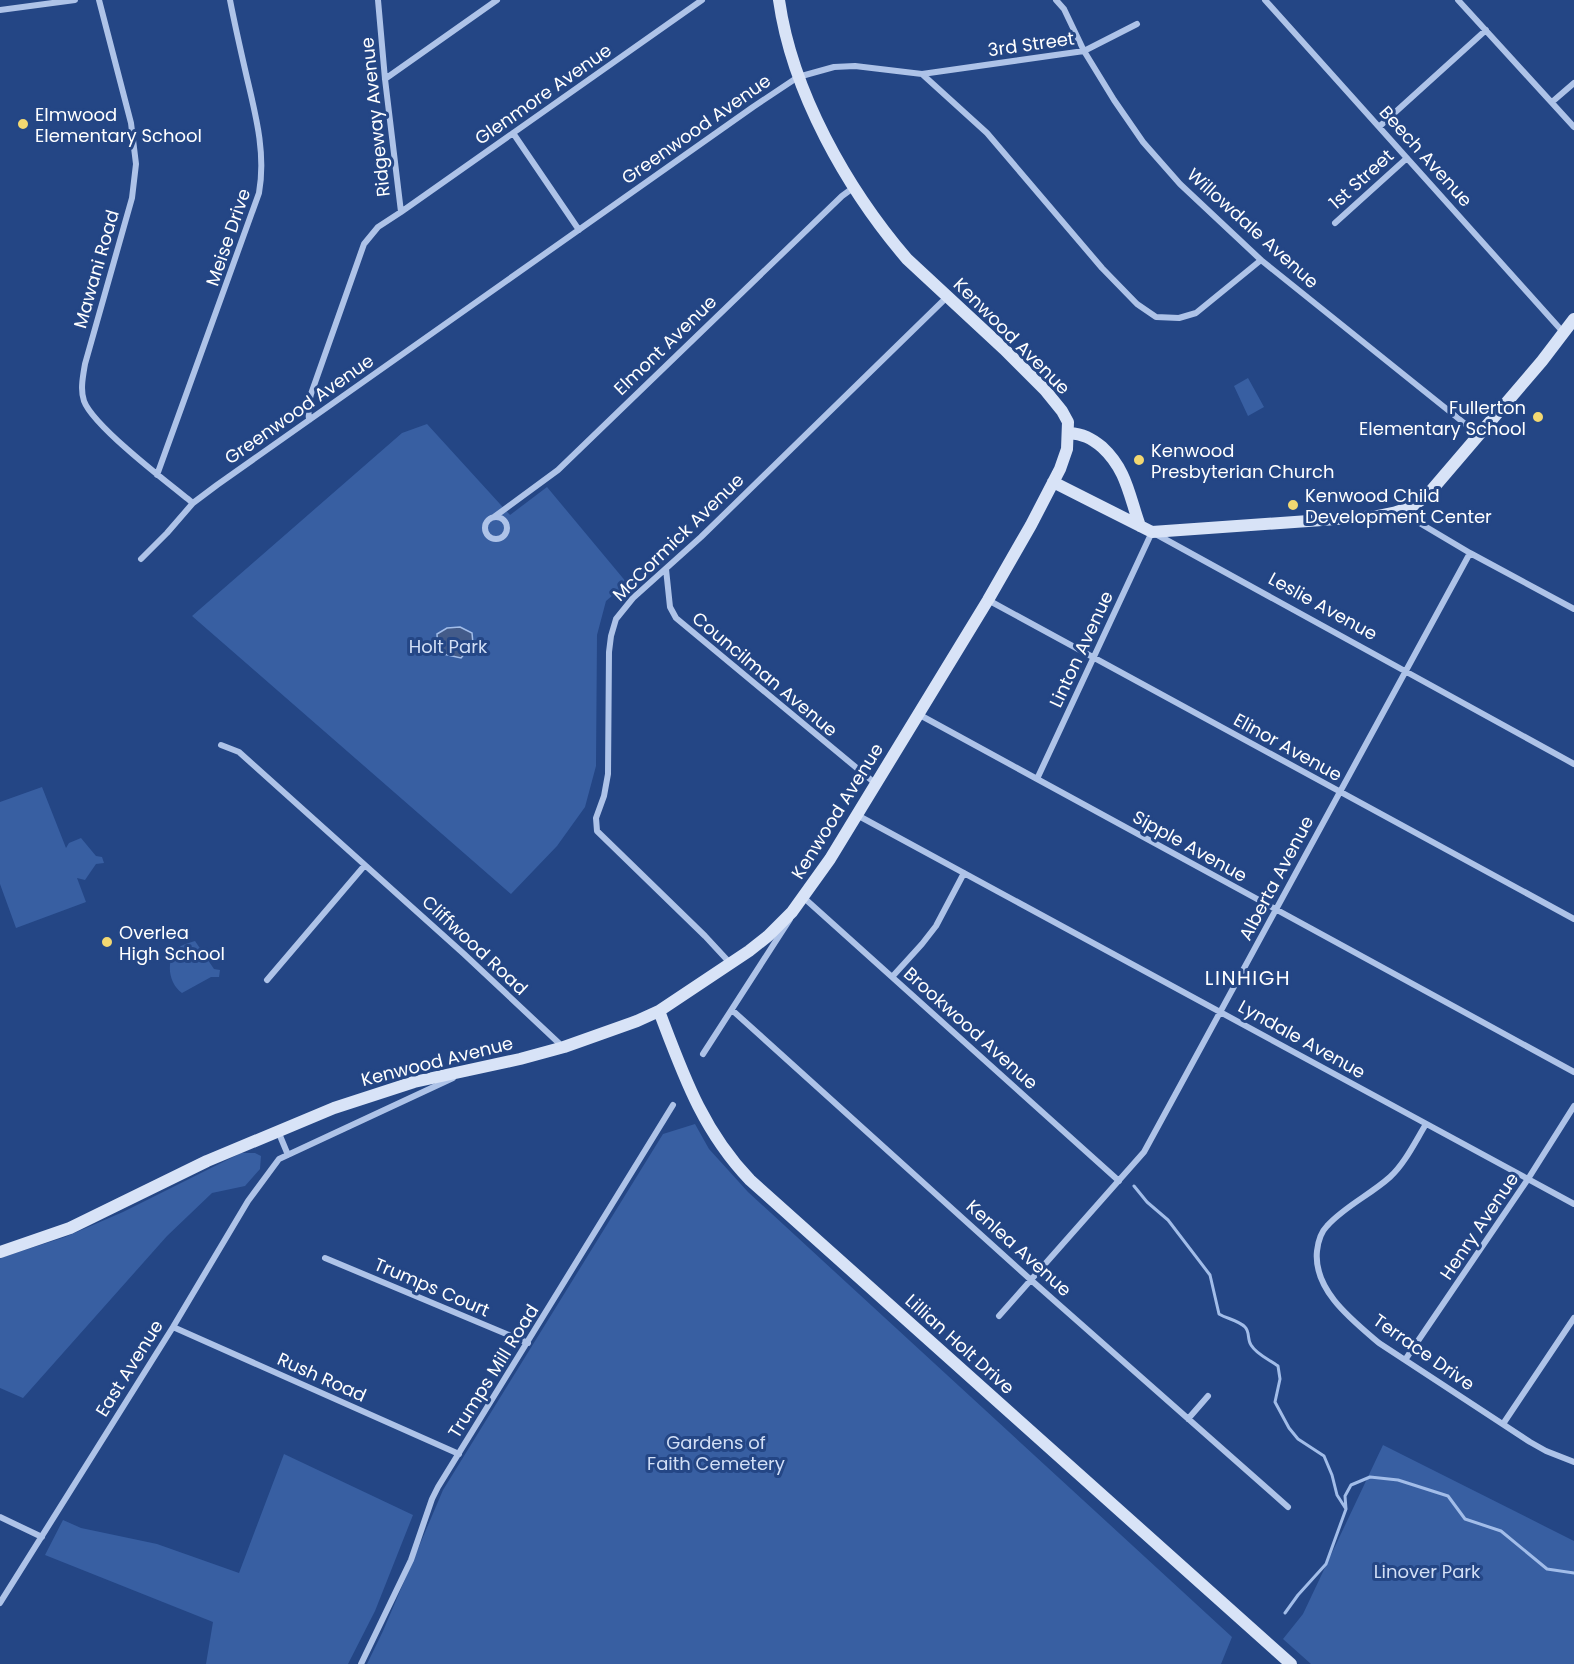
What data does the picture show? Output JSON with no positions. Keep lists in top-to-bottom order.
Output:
{
  "streets": {
    "main road": ["Kenwood Avenue", "Leslie Avenue", "Lillian Holt Drive"],
    "street": [
      "3rd Street",
      "Glenmore Avenue",
      "Ridgeway Avenue",
      "Greenwood Avenue",
      "Beech Avenue",
      "1st Street",
      "Willowdale Avenue",
      "Meise Drive",
      "Mawani Road",
      "Elmont Avenue",
      "McCormick Avenue",
      "Linton Avenue",
      "Councilman Avenue",
      "Elinor Avenue",
      "Sipple Avenue",
      "Alberta Avenue",
      "Cliffwood Road",
      "Brookwood Avenue",
      "Lyndale Avenue",
      "Henry Avenue",
      "Kenlea Avenue",
      "Trumps Court",
      "Terrace Drive",
      "East Avenue",
      "Trumps Mill Road",
      "Rush Road"
    ]
  },
  "crossings": [
    ["3rd Street", "Greenwood Avenue"],
    ["3rd Street", "Willowdale Avenue"],
    ["Glenmore Avenue", "Ridgeway Avenue"],
    ["Ridgeway Avenue", "Greenwood Avenue"],
    ["Greenwood Avenue", "Mawani Road"],
    ["Greenwood Avenue", "Kenwood Avenue"],
    ["Beech Avenue", "1st Street"],
    ["Meise Drive", "Mawani Road"],
    ["Kenwood Avenue", "Elmont Avenue"],
    ["Kenwood Avenue", "McCormick Avenue"],
    ["Kenwood Avenue", "Leslie Avenue"],
    ["Kenwood Avenue", "Councilman Avenue"],
    ["Kenwood Avenue", "Elinor Avenue"],
    ["Kenwood Avenue", "Sipple Avenue"],
    ["Kenwood Avenue", "Cliffwood Road"],
    ["Kenwood Avenue", "Brookwood Avenue"],
    ["Kenwood Avenue", "Lyndale Avenue"],
    ["Kenwood Avenue", "Lillian Holt Drive"],
    ["Kenwood Avenue", "East Avenue"],
    ["McCormick Avenue", "Councilman Avenue"],
    ["Leslie Avenue", "Linton Avenue"],
    ["Leslie Avenue", "Alberta Avenue"],
    ["Linton Avenue", "Elinor Avenue"],
    ["Linton Avenue", "Sipple Avenue"],
    ["Elinor Avenue", "Alberta Avenue"],
    ["Sipple Avenue", "Alberta Avenue"],
    ["Alberta Avenue", "Brookwood Avenue"],
    ["Alberta Avenue", "Lyndale Avenue"],
    ["Alberta Avenue", "Kenlea Avenue"],
    ["Lyndale Avenue", "Henry Avenue"],
    ["Lyndale Avenue", "Terrace Drive"],
    ["Henry Avenue", "Terrace Drive"],
    ["Trumps Court", "Trumps Mill Road"],
    ["East Avenue", "Rush Road"],
    ["Trumps Mill Road", "Rush Road"]
  ],
  "districts": ["LINHIGH"],
  "parks": ["Holt Park", "Gardens of Faith Cemetery", "Linover Park"],
  "places": [
    "Elmwood Elementary School",
    "Fullerton Elementary School",
    "Kenwood Presbyterian Church",
    "Kenwood Child Development Center",
    "Overlea High School"
  ]
}
